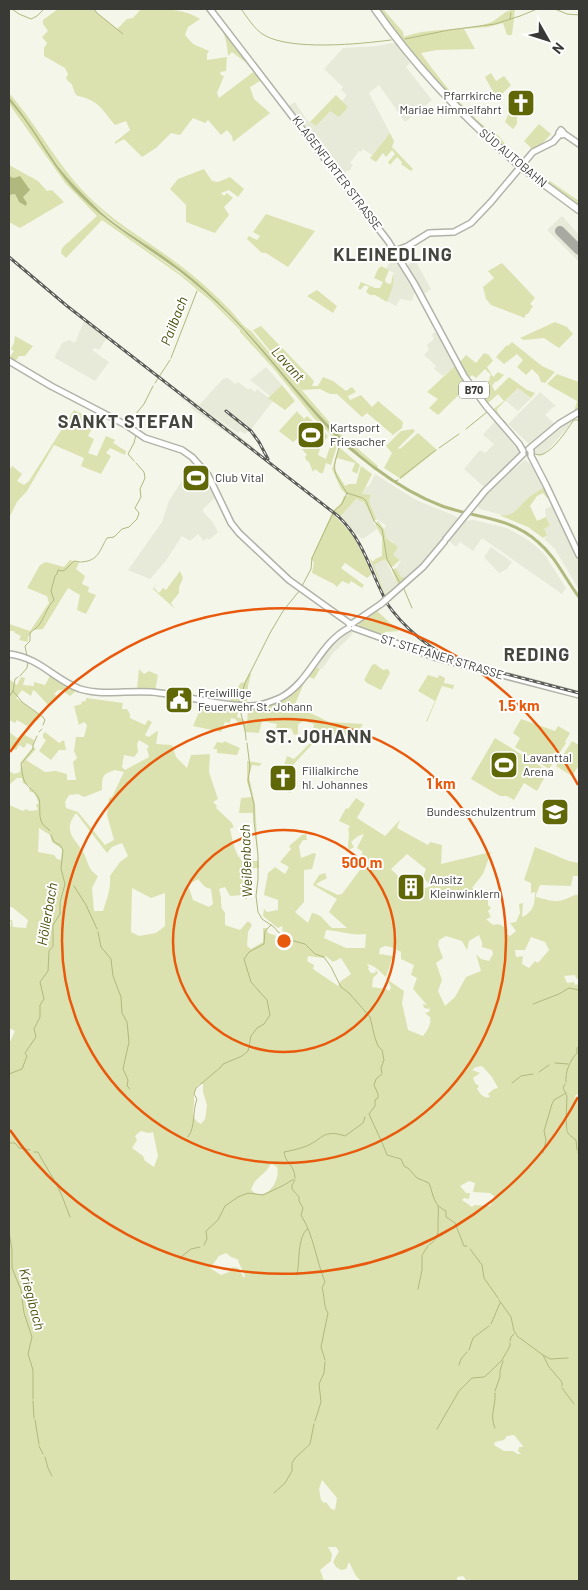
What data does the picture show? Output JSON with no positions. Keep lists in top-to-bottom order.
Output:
{
  "streets": {
    "highway": ["SÜD AUTOBAHN"],
    "main road": ["KLAGENFURTER STRASSE", "B70", "ST. STEFANER STRASSE"]
  },
  "districts": [
    "KLEINEDLING",
    "SANKT STEFAN",
    "REDING",
    "ST. JOHANN"
  ],
  "water": [
    "Pailbach",
    "Lavant",
    "Weißenbach",
    "Höllerbach",
    "Krieglbach"
  ],
  "places": {
    "church": ["Pfarrkirche Mariae Himmelfahrt", "Filialkirche hl. Johannes"],
    "sports": ["Kartsport Friesacher", "Club Vital", "Lavanttal Arena"],
    "public building": ["Freiwillige Feuerwehr St. Johann"],
    "school or university": ["Bundesschulzentrum"],
    "building": ["Ansitz Kleinwinklern"]
  },
  "north": "bottom right",
  "rings": ["1.5 km", "1 km", "500 m"]
}
